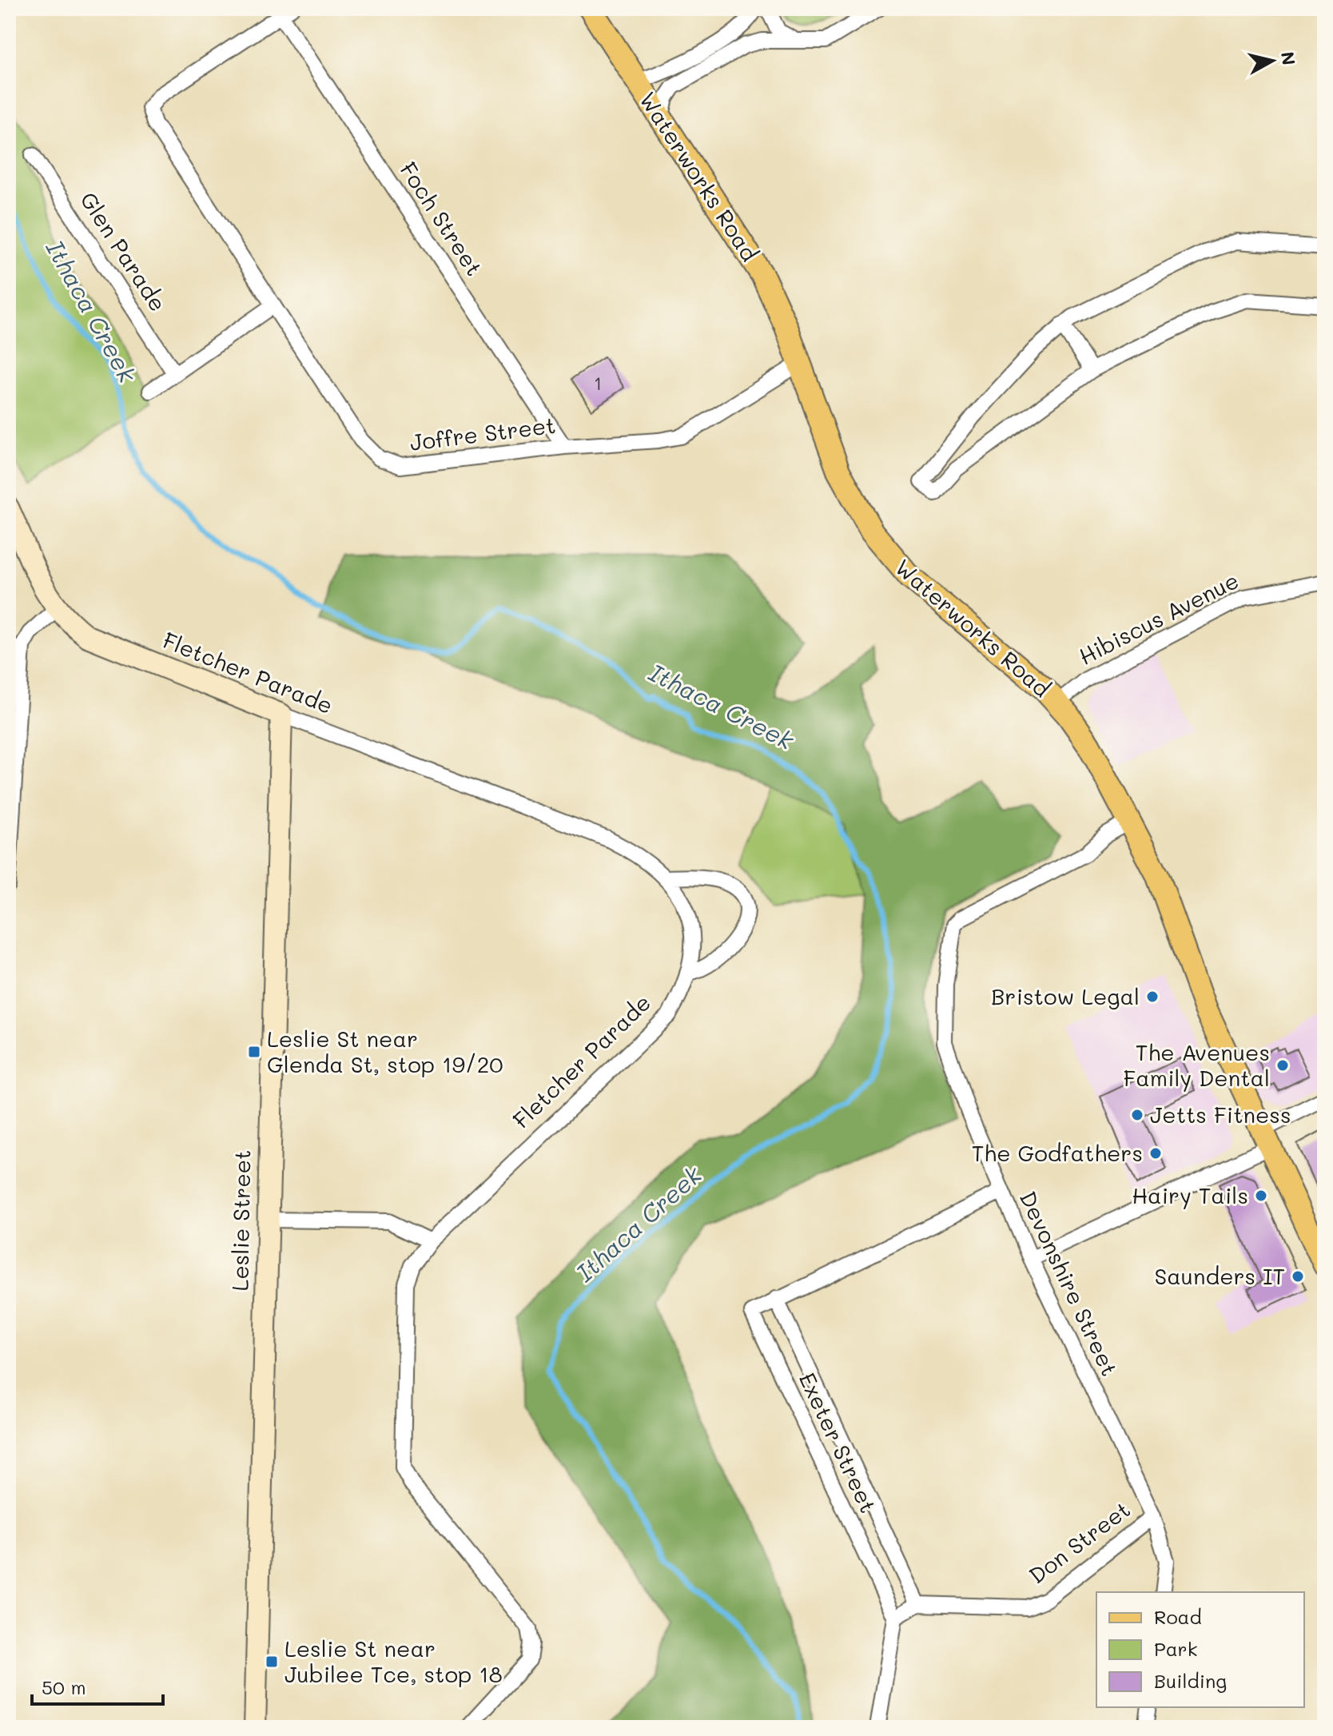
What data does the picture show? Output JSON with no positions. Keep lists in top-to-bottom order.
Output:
{
  "streets": {
    "main road": ["Waterworks Road"],
    "street": [
      "Foch Street",
      "Glen Parade",
      "Joffre Street",
      "Hibiscus Avenue",
      "Fletcher Parade",
      "Leslie Street",
      "Devonshire Street",
      "Exeter Street",
      "Don Street"
    ]
  },
  "crossings": [
    ["Waterworks Road", "Joffre Street"],
    ["Waterworks Road", "Hibiscus Avenue"],
    ["Waterworks Road", "Devonshire Street"],
    ["Foch Street", "Joffre Street"],
    ["Fletcher Parade", "Leslie Street"],
    ["Devonshire Street", "Exeter Street"],
    ["Devonshire Street", "Don Street"],
    ["Exeter Street", "Don Street"]
  ],
  "water": ["Ithaca Creek"],
  "places": {
    "other": [
      "Bristow Legal",
      "The Avenues Family Dental",
      "Jetts Fitness",
      "The Godfathers",
      "Hairy Tails",
      "Saunders IT"
    ],
    "transit": ["Leslie St near Glenda St, stop 19/20", "Leslie St near Jubilee Tce, stop 18"]
  },
  "house_numbers": ["1"],
  "legend": ["Road", "Park", "Building"],
  "scale_bar": "50 m",
  "north": "right"
}
